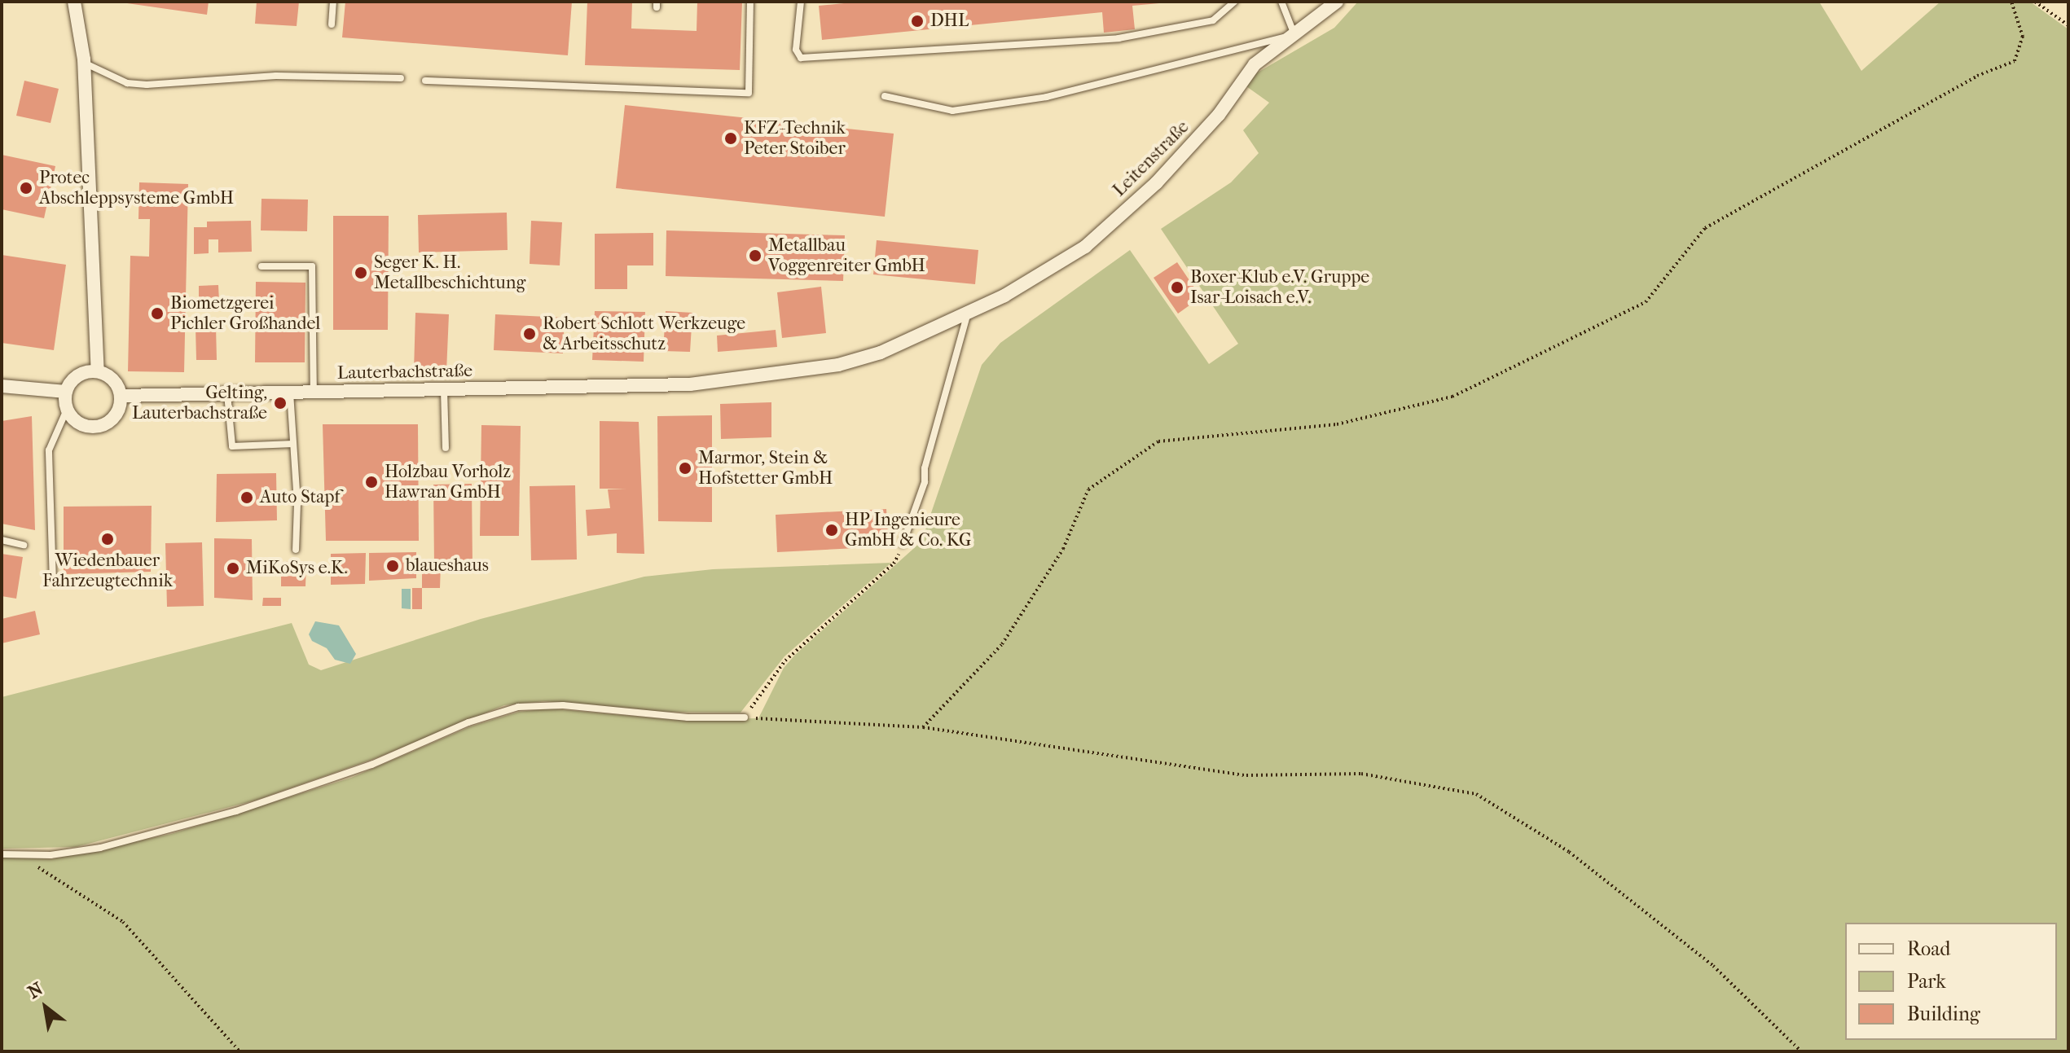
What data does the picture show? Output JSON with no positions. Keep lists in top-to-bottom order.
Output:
{
  "streets": {
    "street": ["Leitenstraße", "Lauterbachstraße"]
  },
  "crossings": [
    ["Leitenstraße", "Lauterbachstraße"]
  ],
  "places": [
    "DHL",
    "KFZ-Technik Peter Stoiber",
    "Protec Abschleppsysteme GmbH",
    "Metallbau Voggenreiter GmbH",
    "Seger K. H. Metallbeschichtung",
    "Boxer-Klub e.V. Gruppe Isar-Loisach e.V.",
    "Biometzgerei Pichler Großhandel",
    "Robert Schlott Werkzeuge & Arbeitsschutz",
    "Gelting, Lauterbachstraße",
    "Marmor, Stein & Hofstetter GmbH",
    "Holzbau Vorholz Hawran GmbH",
    "Auto Stapf",
    "HP Ingenieure GmbH & Co. KG",
    "Wiedenbauer Fahrzeugtechnik",
    "blaueshaus",
    "MiKoSys e.K."
  ],
  "legend": ["Road", "Park", "Building"],
  "north": "top left"
}
